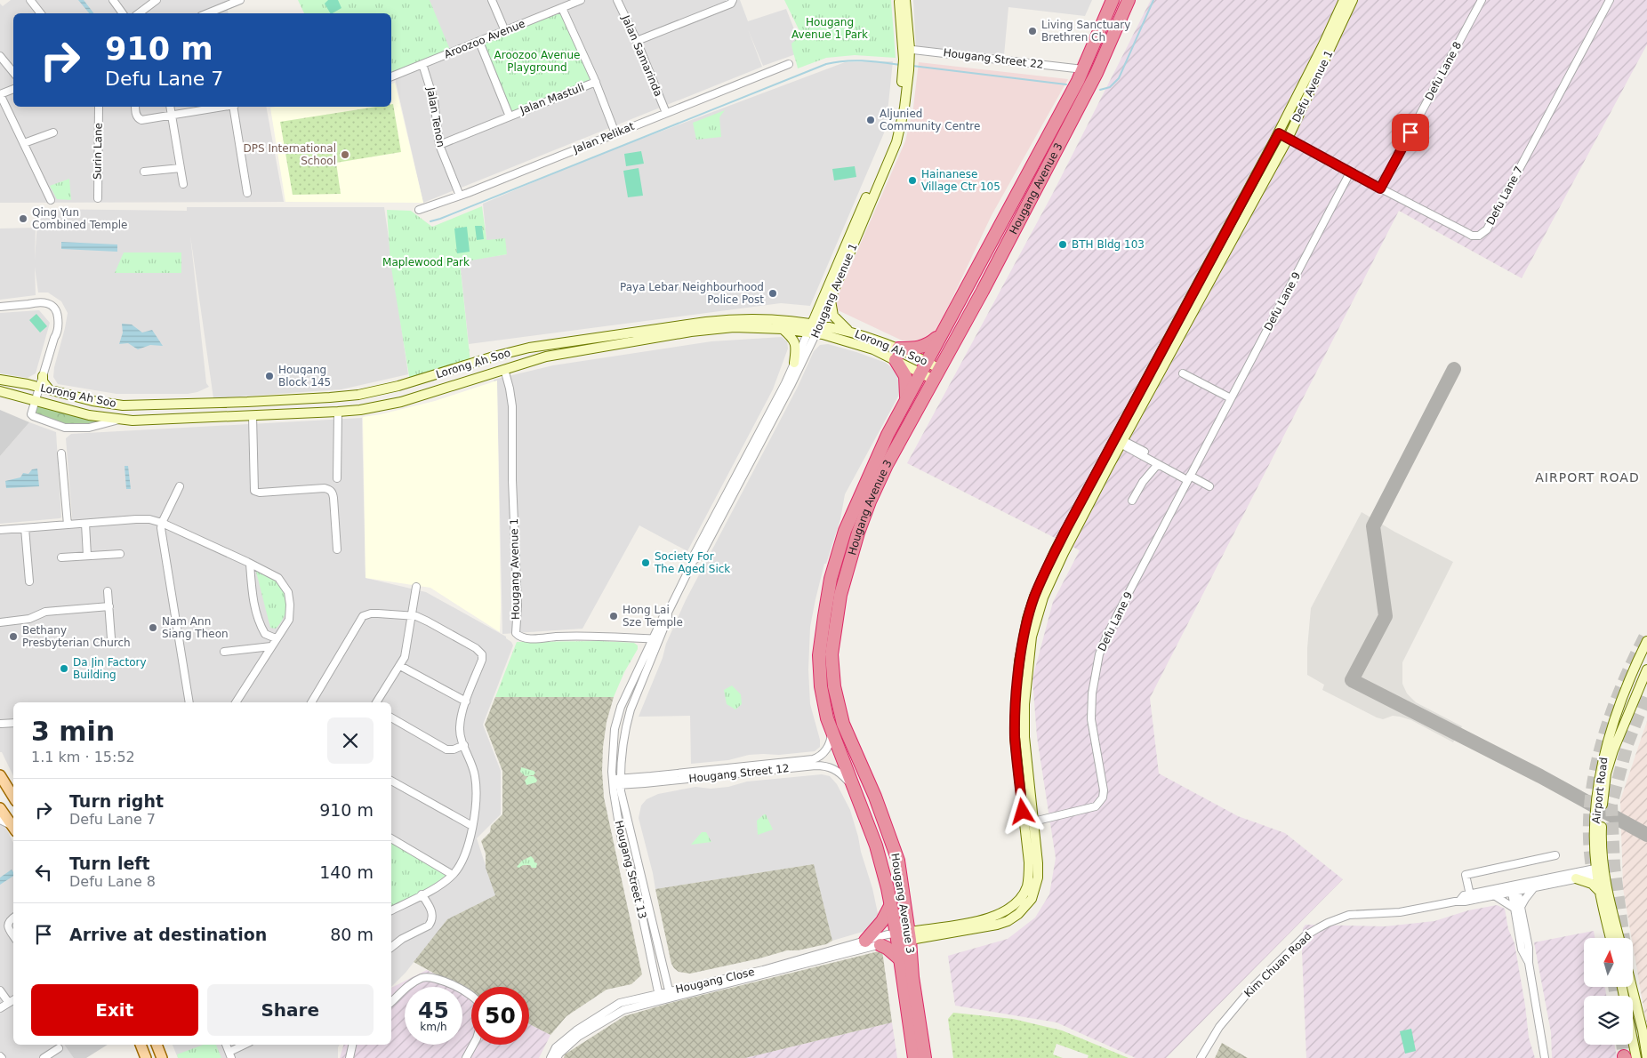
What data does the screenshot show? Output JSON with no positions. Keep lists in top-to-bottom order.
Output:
{
  "streets": {
    "highway": ["Hougang Avenue 3"],
    "main road": [
      "Defu Avenue 1",
      "Hougang Avenue 1",
      "Lorong Ah Soo",
      "Airport Road"
    ],
    "street": [
      "Aroozoo Avenue",
      "Jalan Samarinda",
      "Hougang Street 22",
      "Defu Lane 8",
      "Jalan Mastuli",
      "Jalan Tenon",
      "Jalan Pelikat",
      "Surin Lane",
      "Defu Lane 7",
      "Defu Lane 9",
      "Hougang Street 12",
      "Hougang Street 13",
      "Kim Chuan Road",
      "Hougang Close"
    ]
  },
  "crossings": [
    ["Aroozoo Avenue", "Jalan Mastuli"],
    ["Aroozoo Avenue", "Jalan Tenon"],
    ["Jalan Samarinda", "Jalan Pelikat"],
    ["Hougang Street 22", "Hougang Avenue 3"],
    ["Hougang Street 22", "Hougang Avenue 1"],
    ["Defu Lane 8", "Defu Lane 7"],
    ["Defu Avenue 1", "Hougang Avenue 3"],
    ["Defu Avenue 1", "Defu Lane 7"],
    ["Defu Avenue 1", "Defu Lane 9"],
    ["Defu Avenue 1", "Hougang Close"],
    ["Jalan Mastuli", "Jalan Tenon"],
    ["Jalan Mastuli", "Jalan Pelikat"],
    ["Jalan Tenon", "Jalan Pelikat"],
    ["Hougang Avenue 3", "Lorong Ah Soo"],
    ["Hougang Avenue 3", "Hougang Street 12"],
    ["Hougang Avenue 3", "Hougang Close"],
    ["Defu Lane 7", "Defu Lane 9"],
    ["Hougang Avenue 1", "Lorong Ah Soo"],
    ["Hougang Avenue 1", "Hougang Street 13"],
    ["Hougang Street 12", "Hougang Street 13"],
    ["Airport Road", "Kim Chuan Road"],
    ["Hougang Street 13", "Hougang Close"]
  ],
  "districts": ["AIRPORT ROAD"],
  "parks": ["Hougang Avenue 1 Park", "Aroozoo Avenue Playground", "Maplewood Park"],
  "places": [
    "Living Sanctuary Brethren Ch",
    "Aljunied Community Centre",
    "DPS International School",
    "Hainanese Village Ctr 105",
    "Qing Yun Combined Temple",
    "BTH Bldg 103",
    "Paya Lebar Neighbourhood Police Post",
    "Hougang Block 145",
    "Society For The Aged Sick",
    "Hong Lai Sze Temple",
    "Nam Ann Siang Theon",
    "Bethany Presbyterian Church",
    "Da Jin Factory Building"
  ],
  "north": "top",
  "page": {
    "turn": ["910 m", "Defu Lane 7"],
    "heading": ["3 min", "1.1 km · 15:52"],
    "list": [
      {
        "name": "Turn right",
        "note": "Defu Lane 7",
        "value": "910 m"
      },
      {
        "name": "Turn left",
        "note": "Defu Lane 8",
        "value": "140 m"
      },
      {
        "name": "Arrive at destination",
        "value": "80 m"
      }
    ],
    "buttons": ["Exit", "Share"],
    "speed": "45 km/h",
    "limit": "50"
  }
}
